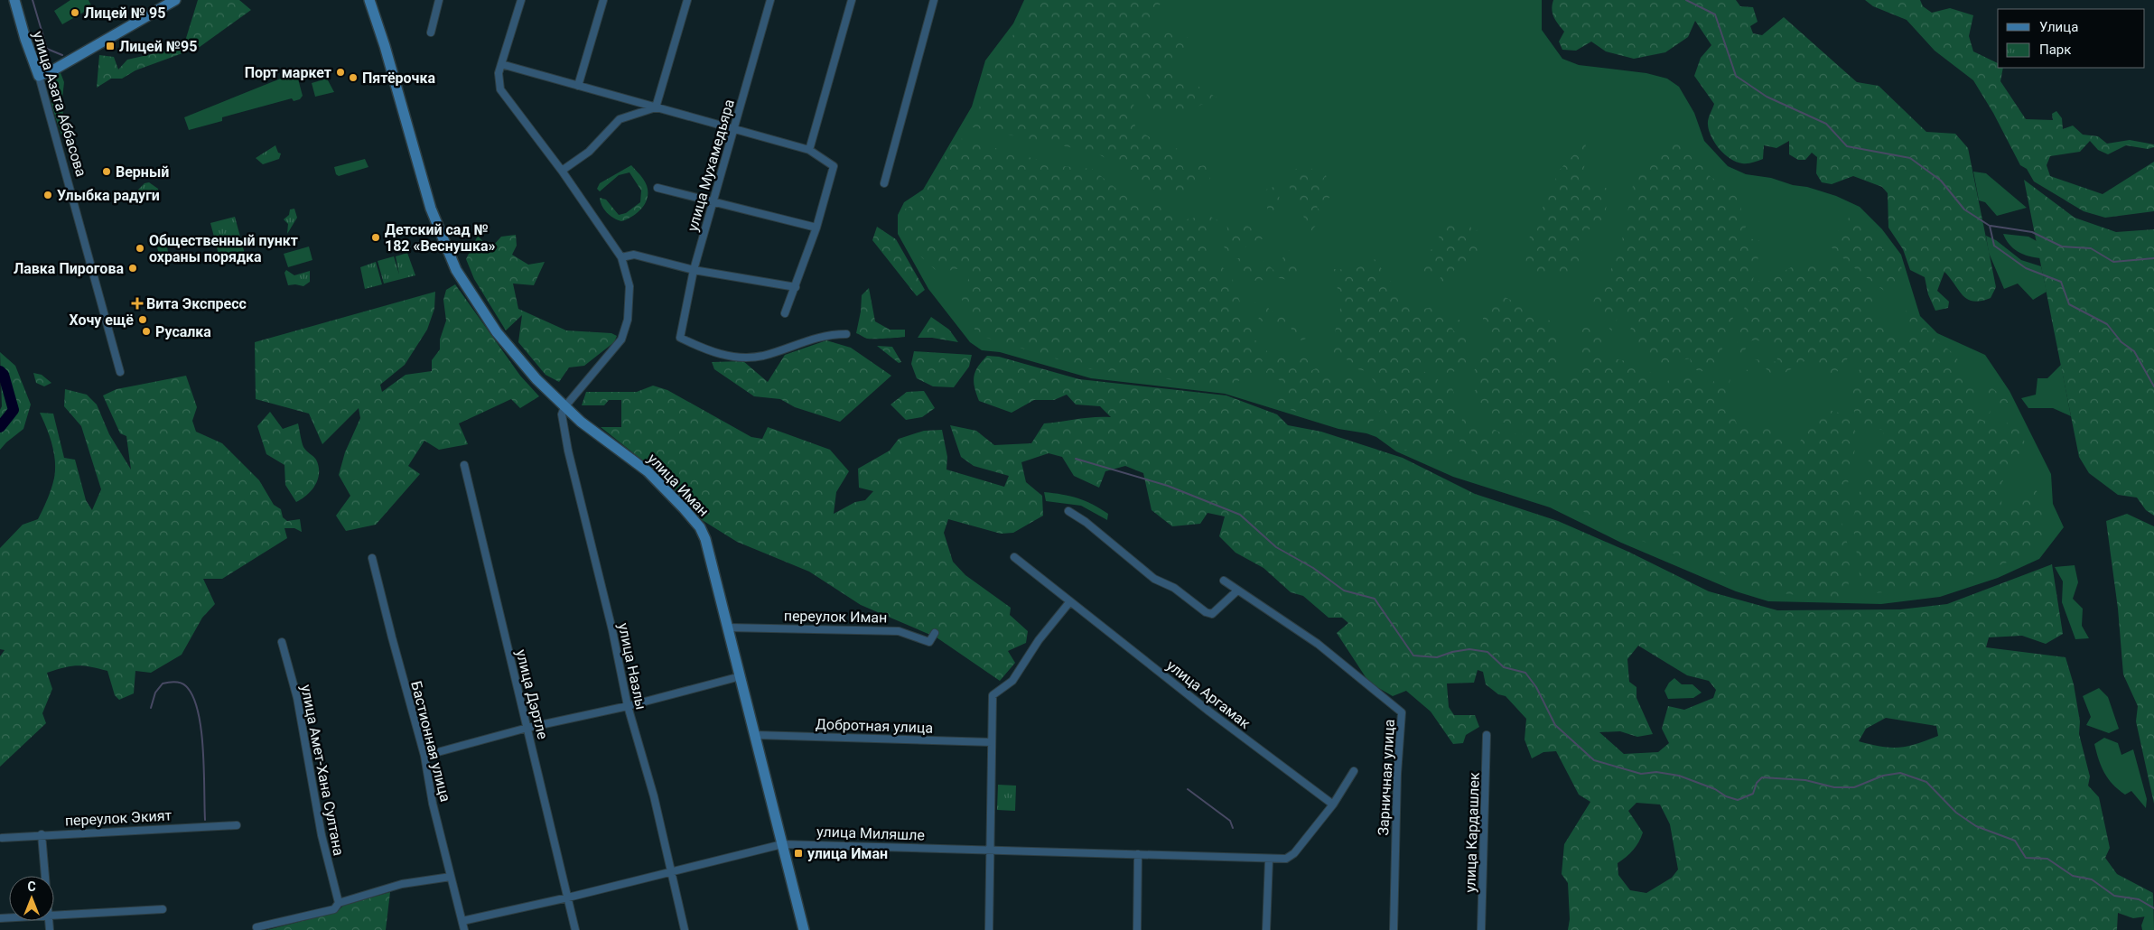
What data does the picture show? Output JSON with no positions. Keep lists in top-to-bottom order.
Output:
{
  "streets": {
    "street": [
      "улица Азата Аббасова",
      "улица Мухамедьяра",
      "улица Иман",
      "переулок Иман",
      "улица Назлы",
      "улица Дэртле",
      "улица Аргамак",
      "Добротная улица",
      "Бастионная улица",
      "улица Амет-Хана Султана",
      "Зарничная улица",
      "переулок Экият",
      "улица Кардашлек",
      "улица Миляшле"
    ]
  },
  "crossings": [
    ["улица Иман", "переулок Иман"],
    ["улица Иман", "улица Назлы"],
    ["улица Иман", "Добротная улица"],
    ["улица Иман", "улица Миляшле"],
    ["улица Назлы", "улица Миляшле"],
    ["улица Дэртле", "улица Миляшле"],
    ["улица Аргамак", "улица Миляшле"],
    ["Бастионная улица", "улица Миляшле"]
  ],
  "places": {
    "other": [
      "Лицей № 95",
      "Порт маркет",
      "Пятёрочка",
      "Верный",
      "Улыбка радуги",
      "Детский сад № 182 «Веснушка»",
      "Общественный пункт охраны порядка",
      "Лавка Пирогова",
      "Хочу ещё",
      "Русалка"
    ],
    "transit": ["Лицей №95", "улица Иман"],
    "health": ["Вита Экспресс"]
  },
  "legend": ["Улица", "Парк"],
  "north": "top"
}
